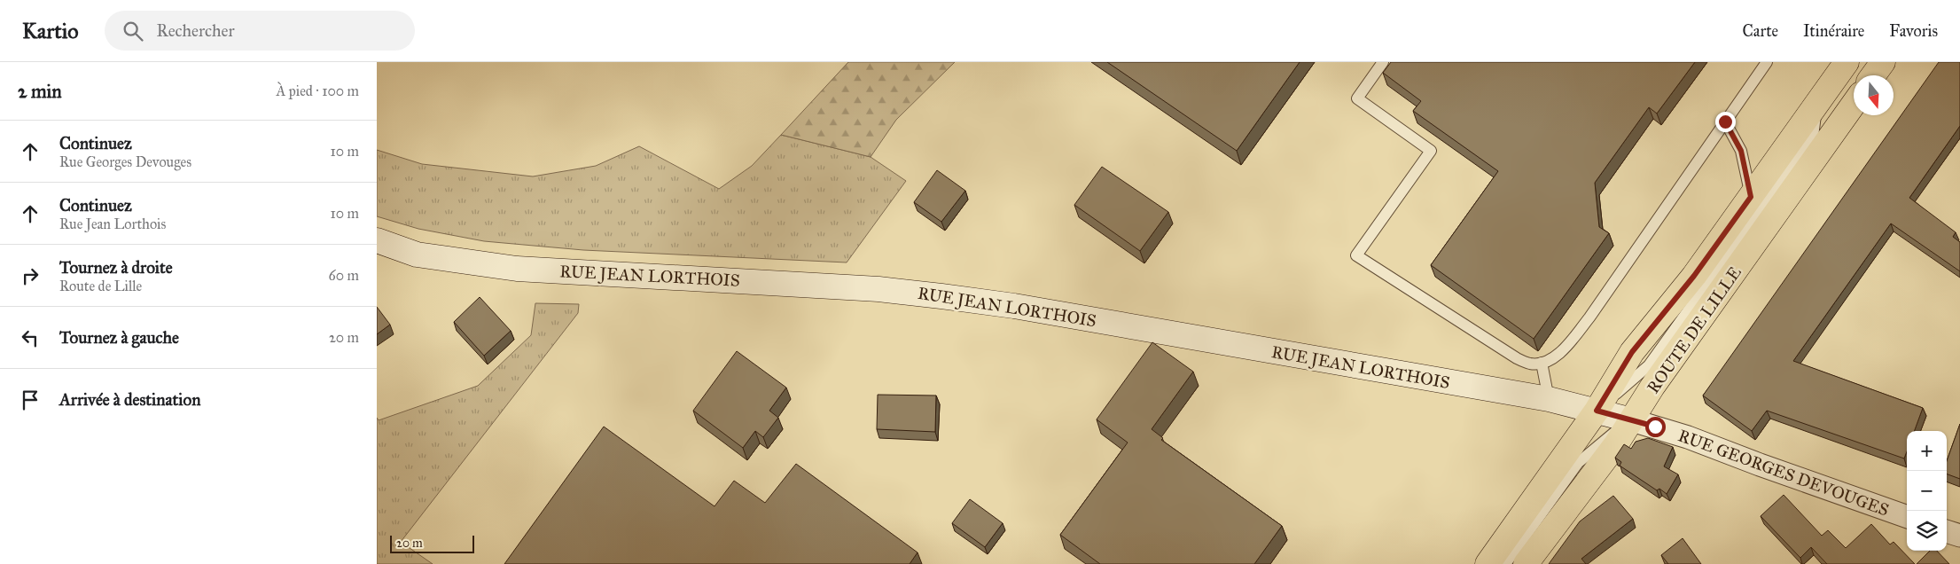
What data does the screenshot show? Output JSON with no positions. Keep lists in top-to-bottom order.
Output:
{
  "streets": {
    "main road": ["ROUTE DE LILLE"],
    "street": ["RUE JEAN LORTHOIS", "RUE GEORGES DEVOUGES"]
  },
  "crossings": [
    ["RUE JEAN LORTHOIS", "ROUTE DE LILLE"],
    ["RUE JEAN LORTHOIS", "RUE GEORGES DEVOUGES"],
    ["ROUTE DE LILLE", "RUE GEORGES DEVOUGES"]
  ],
  "scale_bar": "20 m",
  "north": "bottom",
  "page": {
    "header": "Kartio",
    "search": "Rechercher",
    "nav": ["Carte", "Itinéraire", "Favoris"],
    "heading": ["2 min", "À pied · 100 m"],
    "list": [
      ["Continuez", "Rue Georges Devouges", "10 m"],
      ["Continuez", "Rue Jean Lorthois", "10 m"],
      ["Tournez à droite", "Route de Lille", "60 m"],
      ["Tournez à gauche", "20 m"],
      "Arrivée à destination"
    ],
    "map_buttons": ["+", "−"],
    "scale": "20 m"
  }
}
